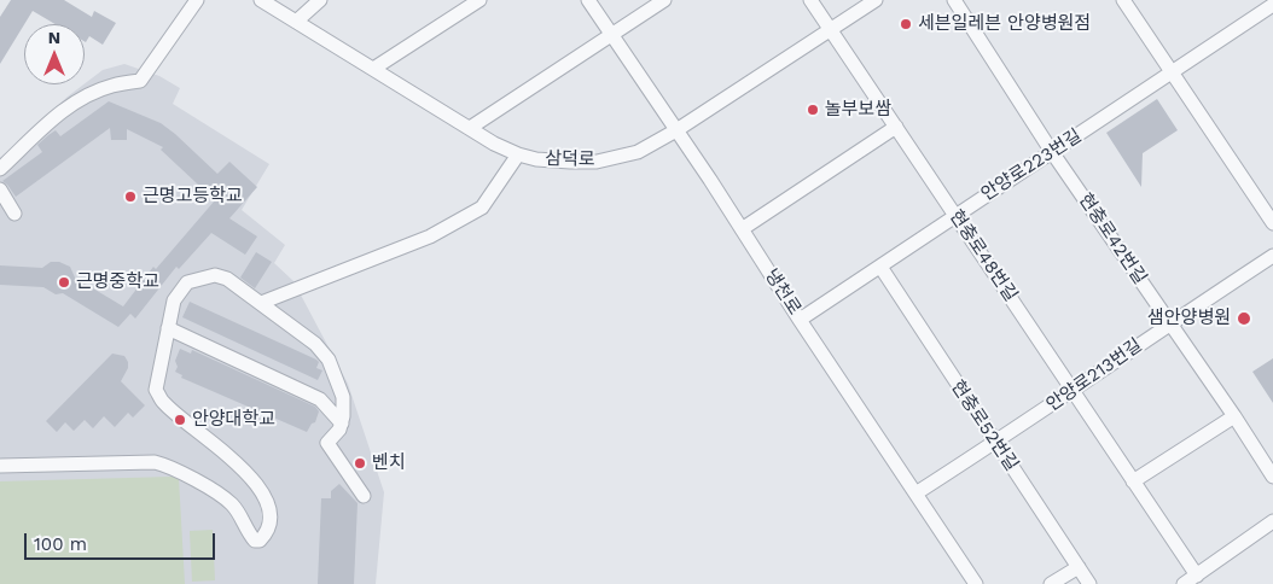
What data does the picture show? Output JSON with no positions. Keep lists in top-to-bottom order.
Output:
{
  "streets": {
    "street": [
      "삼덕로",
      "안양로223번길",
      "현충로42번길",
      "현충로48번길",
      "냉천로",
      "안양로213번길",
      "현충로52번길"
    ]
  },
  "crossings": [
    ["삼덕로", "현충로48번길"],
    ["삼덕로", "냉천로"],
    ["안양로223번길", "현충로42번길"],
    ["안양로223번길", "현충로48번길"],
    ["안양로223번길", "냉천로"],
    ["안양로223번길", "현충로52번길"],
    ["현충로42번길", "안양로213번길"],
    ["현충로48번길", "안양로213번길"],
    ["냉천로", "안양로213번길"],
    ["안양로213번길", "현충로52번길"]
  ],
  "places": [
    "세븐일레븐 안양병원점",
    "놀부보쌈",
    "근명고등학교",
    "근명중학교",
    "샘안양병원",
    "안양대학교",
    "벤치"
  ],
  "scale_bar": "100 m",
  "north": "top"
}
